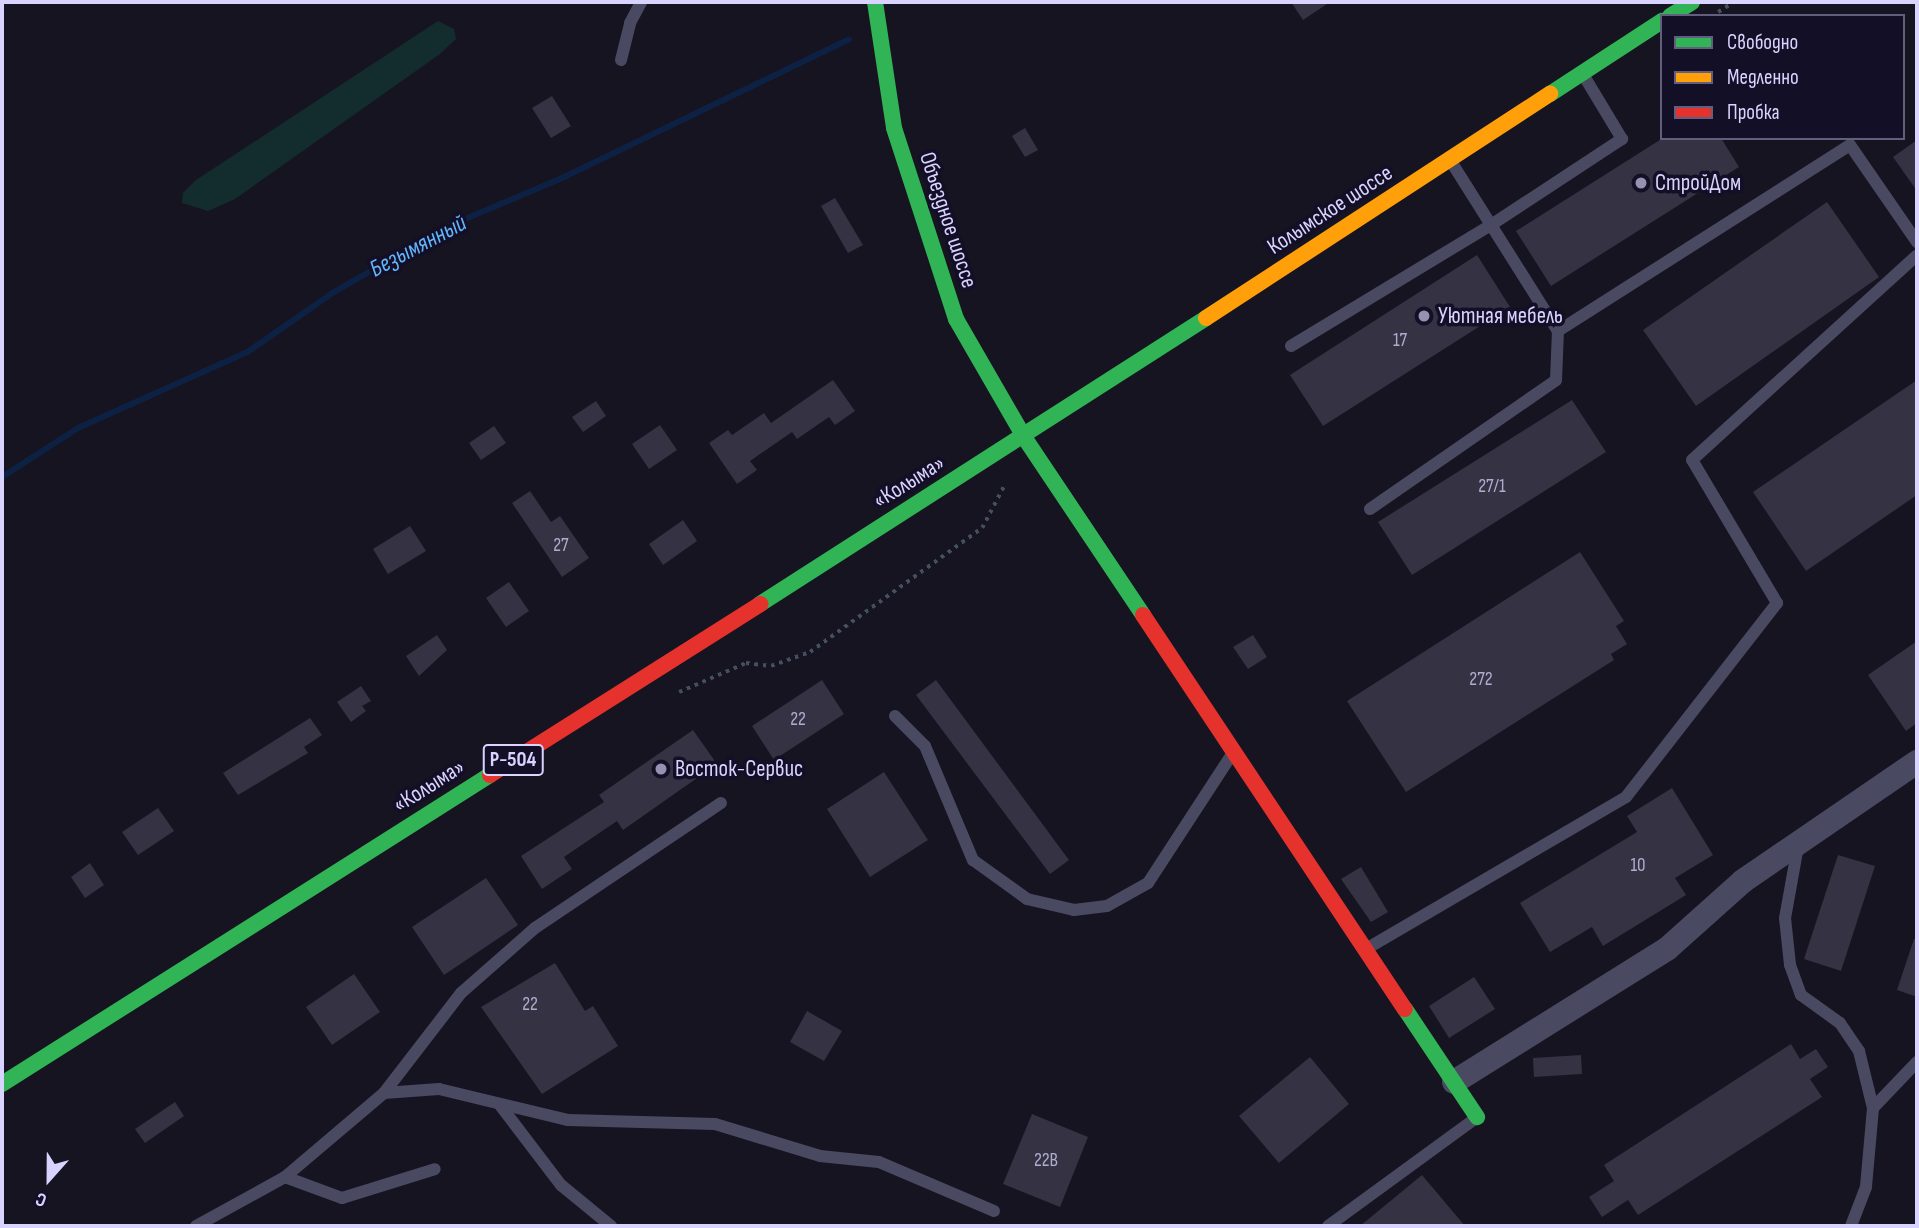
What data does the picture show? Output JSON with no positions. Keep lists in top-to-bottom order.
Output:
{
  "streets": {
    "main road": [
      "Колымское шоссе",
      "Объездное шоссе",
      "«Колыма»",
      "Р-504"
    ]
  },
  "crossings": [
    ["Колымское шоссе", "Объездное шоссе"],
    ["Колымское шоссе", "«Колыма»"],
    ["Объездное шоссе", "«Колыма»"]
  ],
  "water": ["Безымянный"],
  "places": ["СтройДом", "Уютная мебель", "Восток-Сервис"],
  "house_numbers": [
    "17",
    "27/1",
    "27",
    "272",
    "22",
    "10",
    "22",
    "22В"
  ],
  "legend": ["Свободно", "Медленно", "Пробка"],
  "north": "bottom"
}
